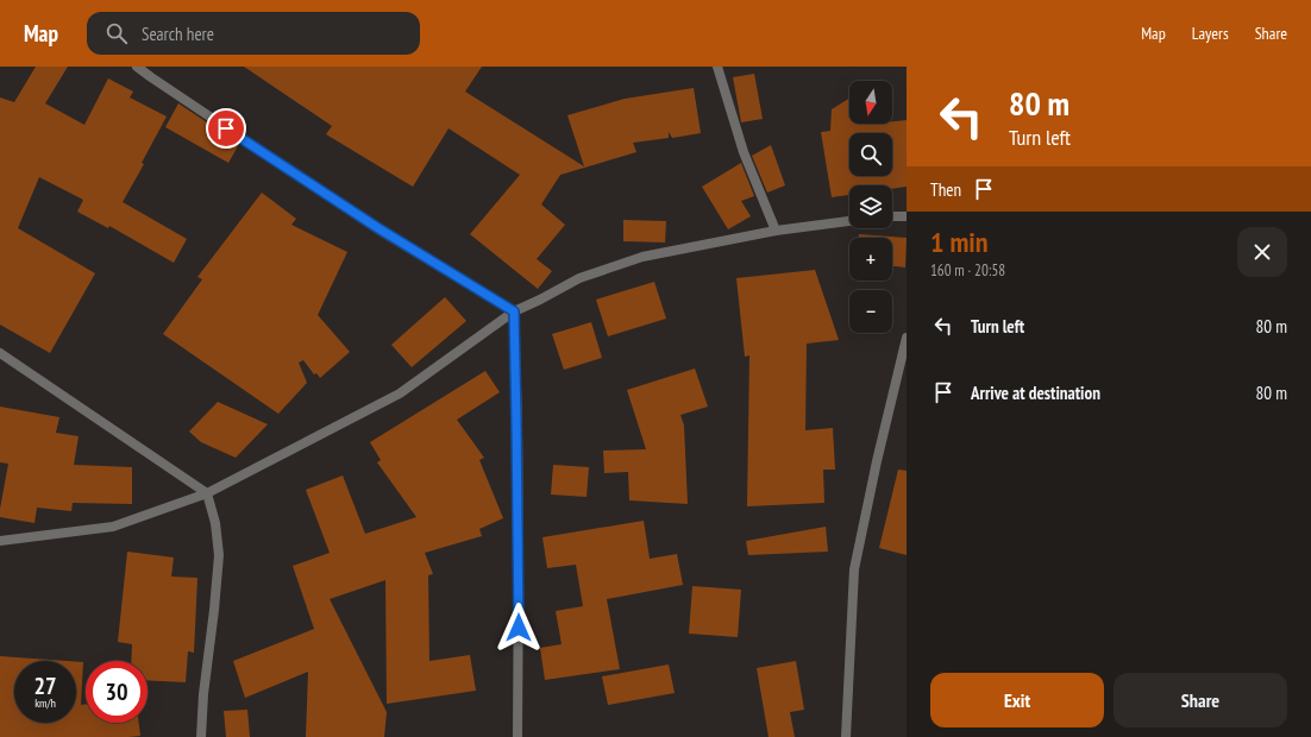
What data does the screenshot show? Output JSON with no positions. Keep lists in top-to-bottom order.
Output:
{
  "north": "bottom",
  "page": {
    "header": "Map",
    "search": "Search here",
    "nav": ["Map", "Layers", "Share"],
    "turn": ["80 m", "Turn left"],
    "map_buttons": ["+", "−"],
    "then": "Then",
    "heading": ["1 min", "160 m · 20:58"],
    "list": [
      {
        "name": "Turn left",
        "value": "80 m"
      },
      {
        "name": "Arrive at destination",
        "value": "80 m"
      }
    ],
    "speed": "27 km/h",
    "limit": "30",
    "buttons": ["Exit", "Share"]
  }
}
